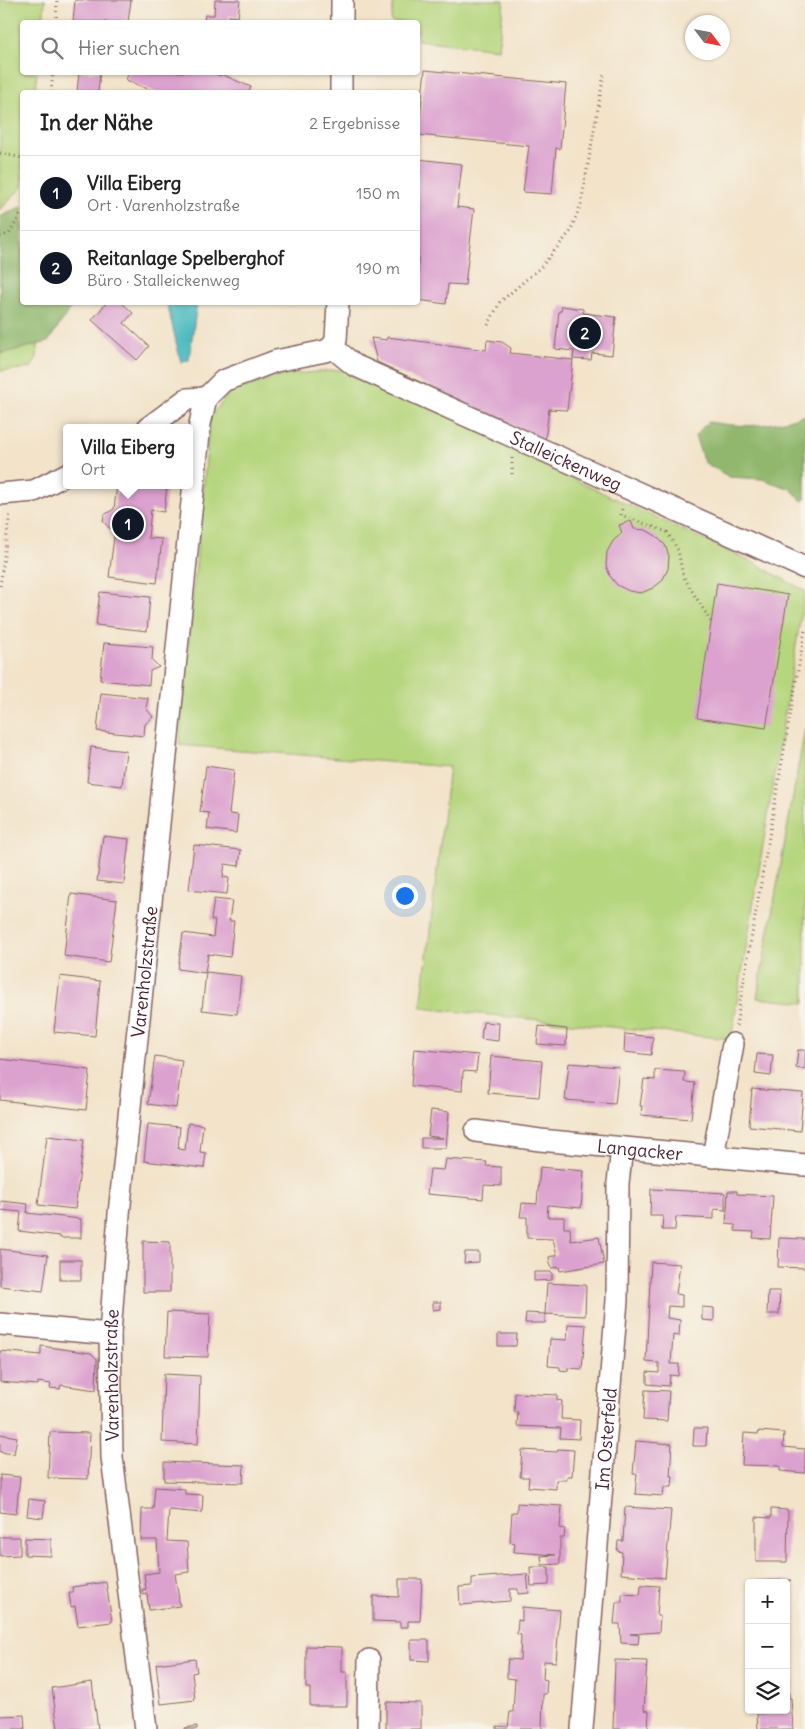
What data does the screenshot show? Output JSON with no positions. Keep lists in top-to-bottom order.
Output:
{
  "streets": {
    "street": [
      "Stalleickenweg",
      "Varenholzstraße",
      "Langacker",
      "Im Osterfeld"
    ]
  },
  "crossings": [
    ["Langacker", "Im Osterfeld"]
  ],
  "north": "bottom right",
  "page": {
    "search": "Hier suchen",
    "heading": ["In der Nähe", "2 Ergebnisse"],
    "list": [
      {
        "mark": "1",
        "name": "Villa Eiberg",
        "note": "Ort · Varenholzstraße",
        "value": "150 m"
      },
      {
        "mark": "2",
        "name": "Reitanlage Spelberghof",
        "note": "Büro · Stalleickenweg",
        "value": "190 m"
      }
    ],
    "pins": ["2", "1"],
    "popup": ["Villa Eiberg", "Ort"],
    "map_buttons": ["+", "−"]
  }
}
